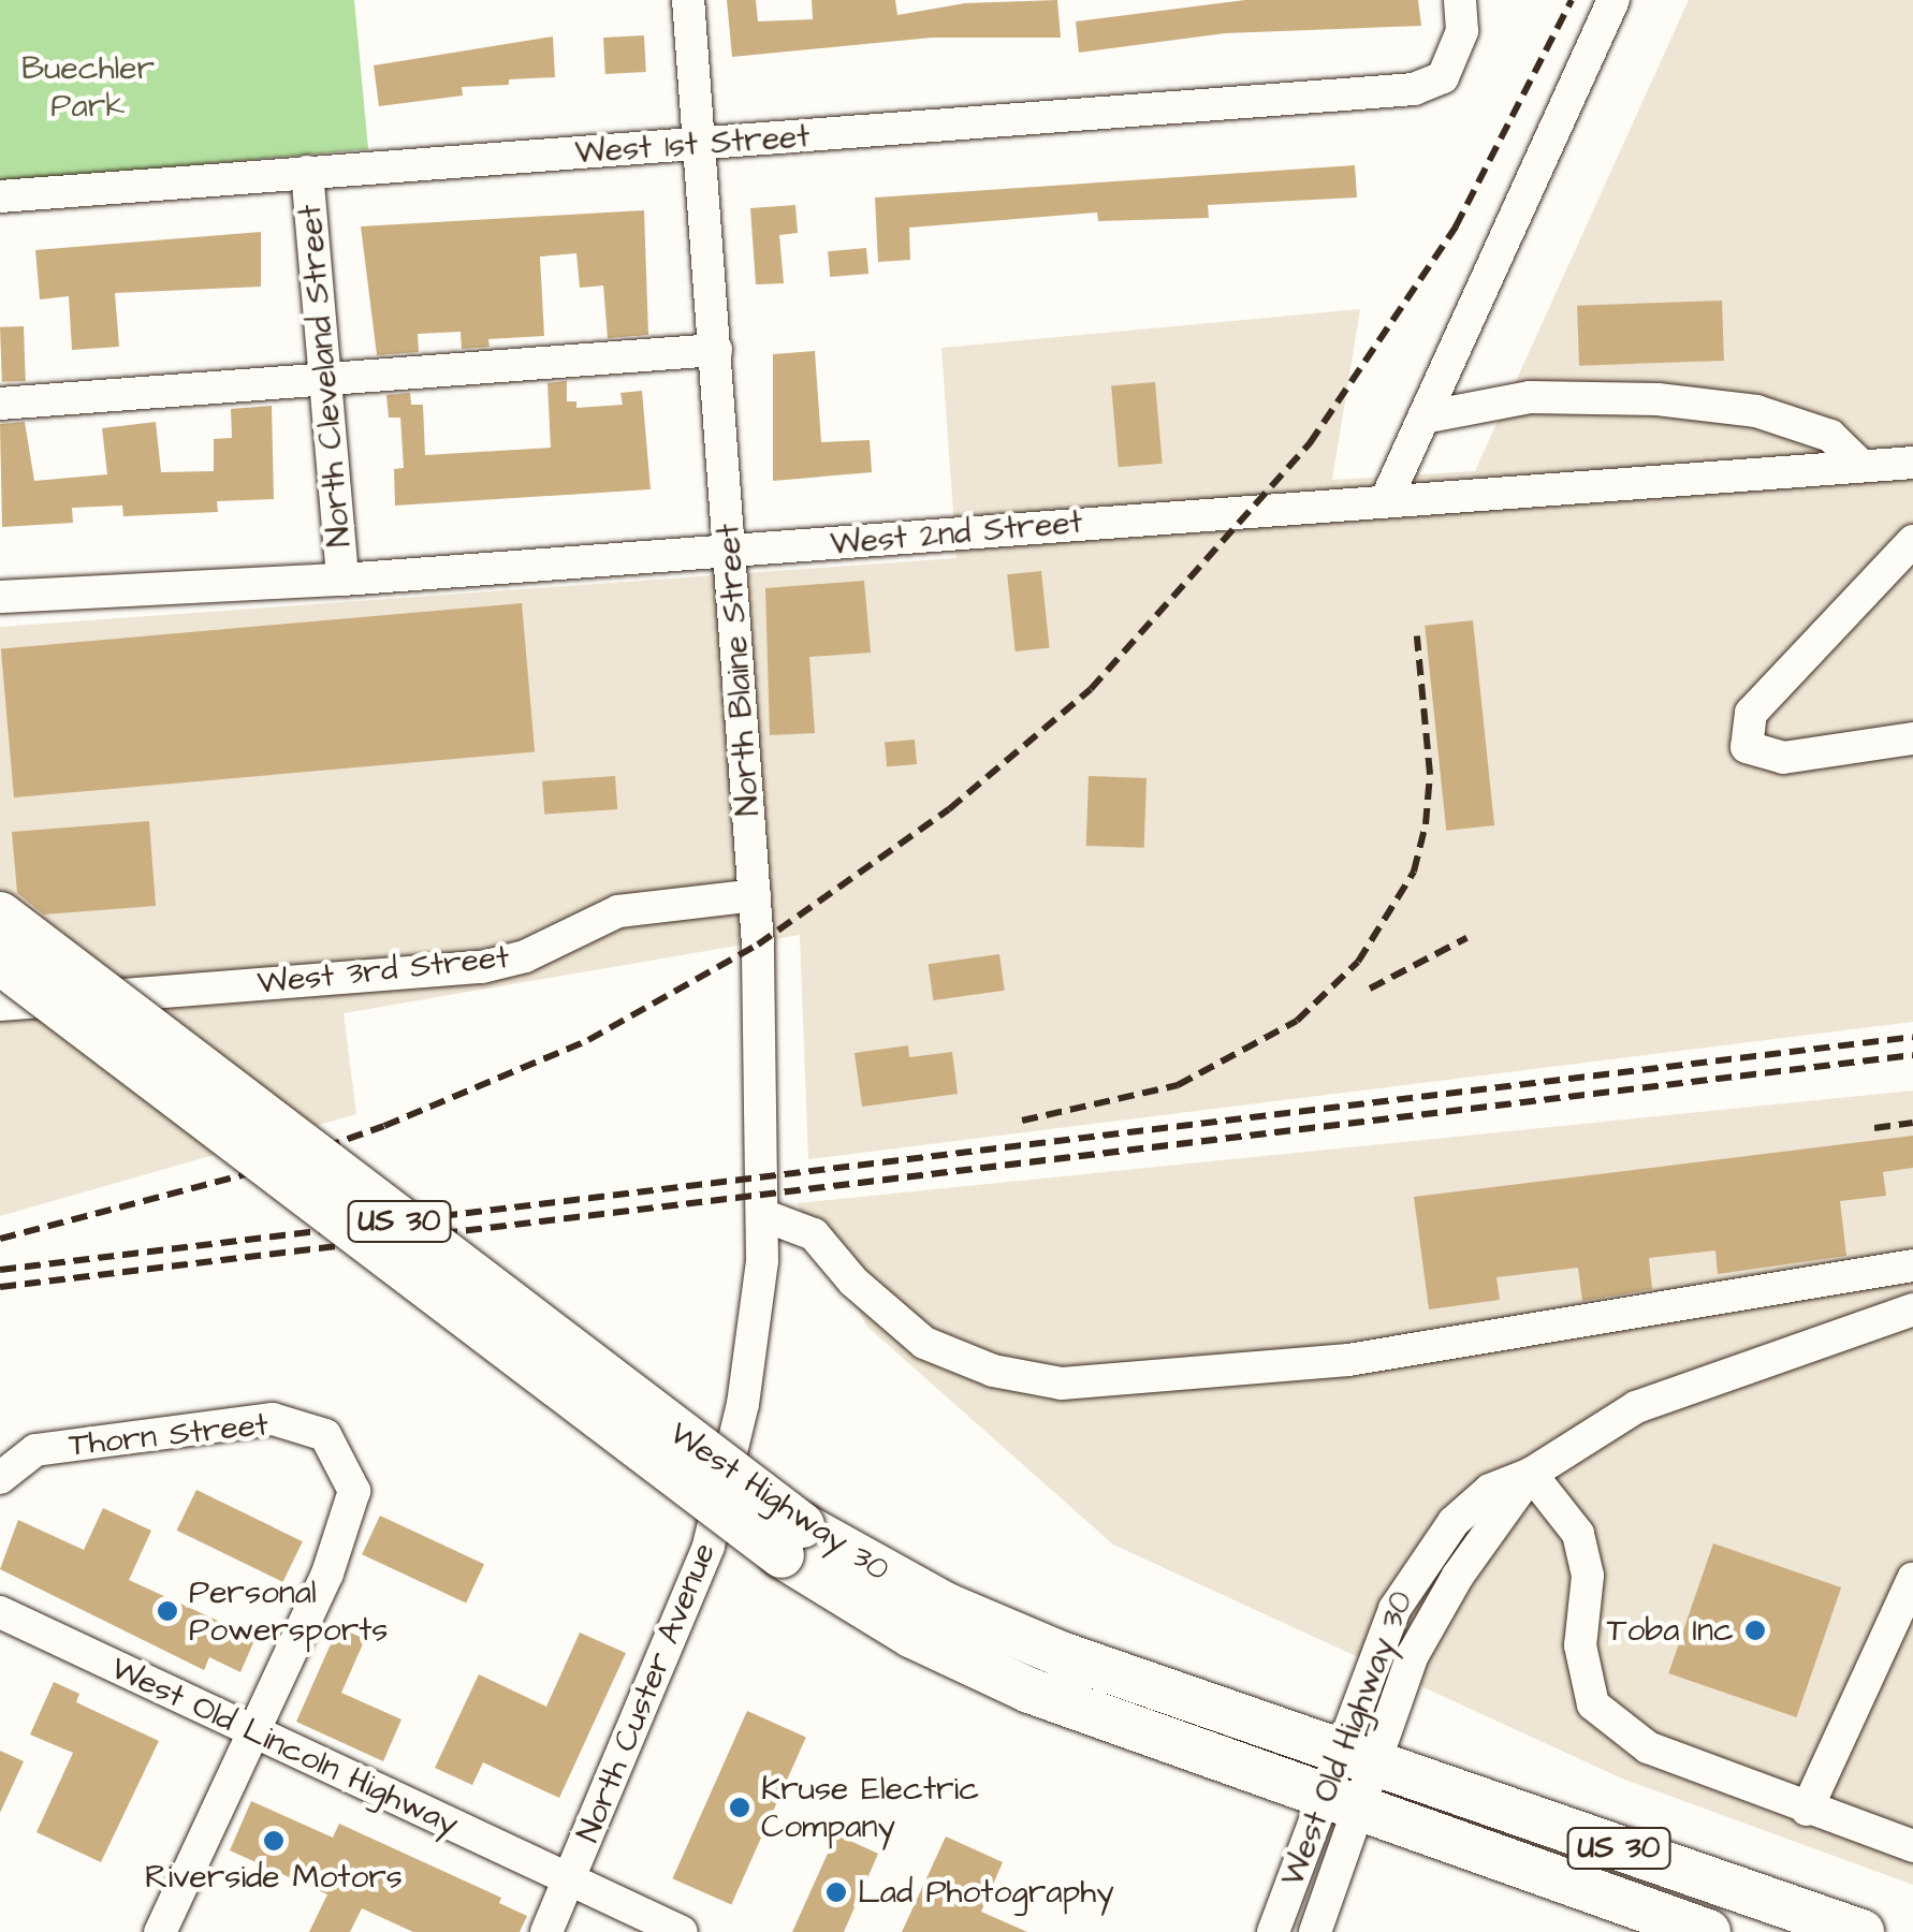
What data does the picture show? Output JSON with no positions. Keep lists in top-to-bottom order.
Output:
{
  "streets": {
    "highway": ["US 30", "West Highway 30"],
    "street": [
      "West 1st Street",
      "North Cleveland Street",
      "West 2nd Street",
      "North Blaine Street",
      "West 3rd Street",
      "Thorn Street",
      "North Custer Avenue",
      "West Old Highway 30",
      "West Old Lincoln Highway"
    ]
  },
  "crossings": [
    ["West 1st Street", "North Cleveland Street"],
    ["West 1st Street", "North Blaine Street"],
    ["North Cleveland Street", "West 2nd Street"],
    ["West 2nd Street", "North Blaine Street"],
    ["North Blaine Street", "West 3rd Street"],
    ["North Blaine Street", "North Custer Avenue"],
    ["Thorn Street", "West Old Lincoln Highway"],
    ["West Highway 30", "West Old Highway 30"],
    ["North Custer Avenue", "West Old Lincoln Highway"]
  ],
  "parks": ["Buechler Park"],
  "places": [
    "Personal Powersports",
    "Toba Inc",
    "Kruse Electric Company",
    "Riverside Motors",
    "Lad Photography"
  ]
}
